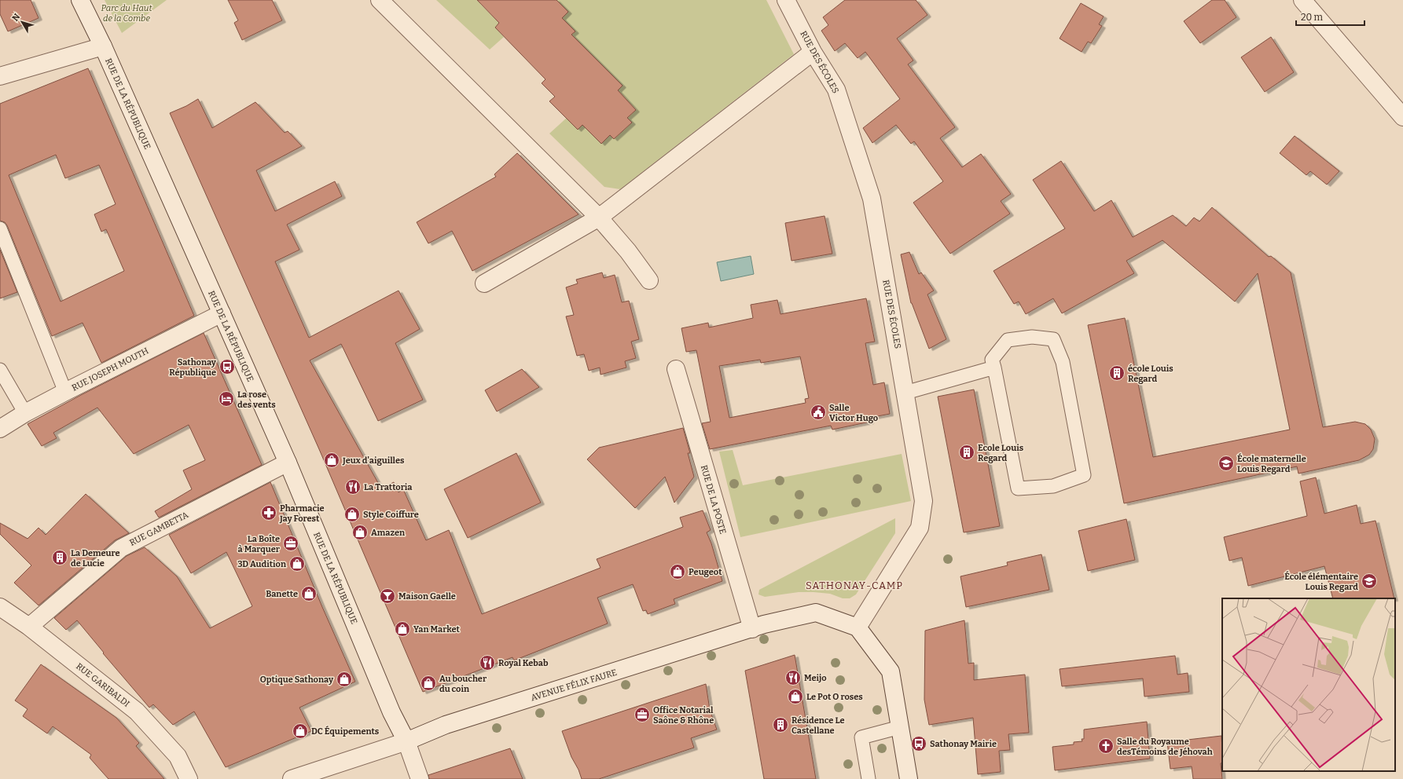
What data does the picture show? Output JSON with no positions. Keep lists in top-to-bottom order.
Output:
{
  "streets": {
    "street": [
      "RUE DES ÉCOLES",
      "RUE DE LA RÉPUBLIQUE",
      "RUE JOSEPH MOUTH",
      "RUE DE LA POSTE",
      "RUE GAMBETTA",
      "RUE GARIBALDI",
      "AVENUE FÉLIX FAURE"
    ]
  },
  "crossings": [
    ["RUE DES ÉCOLES", "AVENUE FÉLIX FAURE"],
    ["RUE DE LA RÉPUBLIQUE", "RUE JOSEPH MOUTH"],
    ["RUE DE LA RÉPUBLIQUE", "RUE GAMBETTA"],
    ["RUE DE LA RÉPUBLIQUE", "AVENUE FÉLIX FAURE"],
    ["RUE DE LA POSTE", "AVENUE FÉLIX FAURE"],
    ["RUE GAMBETTA", "RUE GARIBALDI"]
  ],
  "districts": ["SATHONAY-CAMP"],
  "parks": ["Parc du Haut de la Combe"],
  "places": {
    "bus stop": ["Sathonay République", "Sathonay Mairie"],
    "building": [
      "école Louis Regard",
      "Ecole Louis Regard",
      "La Demeure de Lucie",
      "Résidence Le Castellane"
    ],
    "hotel": ["La rose des vents"],
    "public building": ["Salle Victor Hugo"],
    "shop": [
      "Jeux d'aiguilles",
      "Style Coiffure",
      "Amazen",
      "3D Audition",
      "Peugeot",
      "Banette",
      "Yan Market",
      "Optique Sathonay",
      "Au boucher du coin",
      "Le Pot O roses",
      "DC Équipements"
    ],
    "school or university": ["École maternelle Louis Regard", "École élémentaire Louis Regard"],
    "restaurant": ["La Trattoria", "Royal Kebab", "Meijo"],
    "pharmacy": ["Pharmacie Jay Forest"],
    "office": ["La Boîte à Marquer", "Office Notarial Saône & Rhône"],
    "bar": ["Maison Gaelle"],
    "church": ["Salle du Royaume desTémoins de Jéhovah"]
  },
  "scale_bar": "20 m",
  "north": "top left"
}
